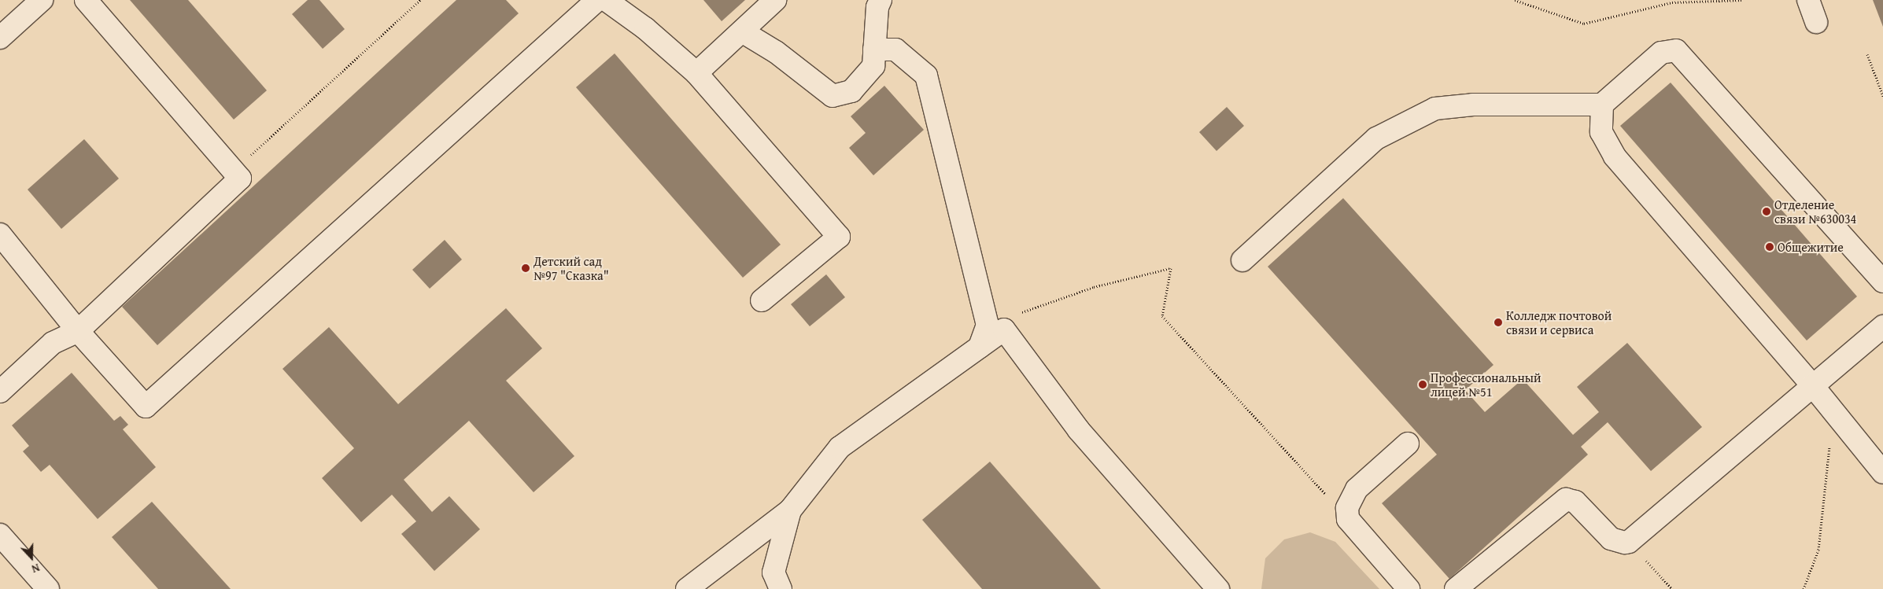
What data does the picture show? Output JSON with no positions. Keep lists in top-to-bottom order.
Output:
{
  "places": [
    "Отделение связи №630034",
    "Общежитие",
    "Детский сад №97 \"Сказка\"",
    "Колледж почтовой связи и сервиса",
    "Профессиональный лицей №51"
  ],
  "north": "bottom"
}
